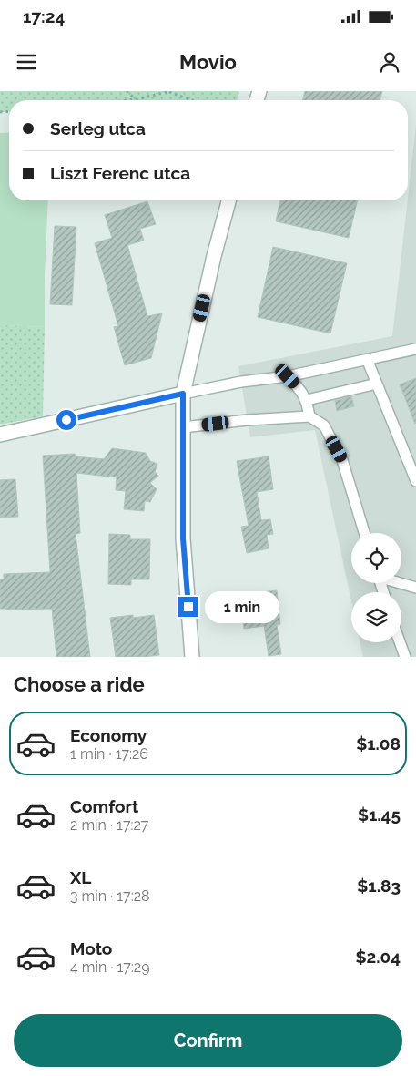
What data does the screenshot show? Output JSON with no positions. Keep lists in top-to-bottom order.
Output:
{
  "page": {
    "status": "17:24",
    "header": "Movio",
    "banner": ["Serleg utca", "Liszt Ferenc utca"],
    "bubble": "1 min",
    "heading": "Choose a ride",
    "list": [
      {
        "name": "Economy",
        "note": "1 min · 17:26",
        "value": "$1.08"
      },
      {
        "name": "Comfort",
        "note": "2 min · 17:27",
        "value": "$1.45"
      },
      {
        "name": "XL",
        "note": "3 min · 17:28",
        "value": "$1.83"
      },
      {
        "name": "Moto",
        "note": "4 min · 17:29",
        "value": "$2.04"
      }
    ],
    "buttons": "Confirm"
  }
}
